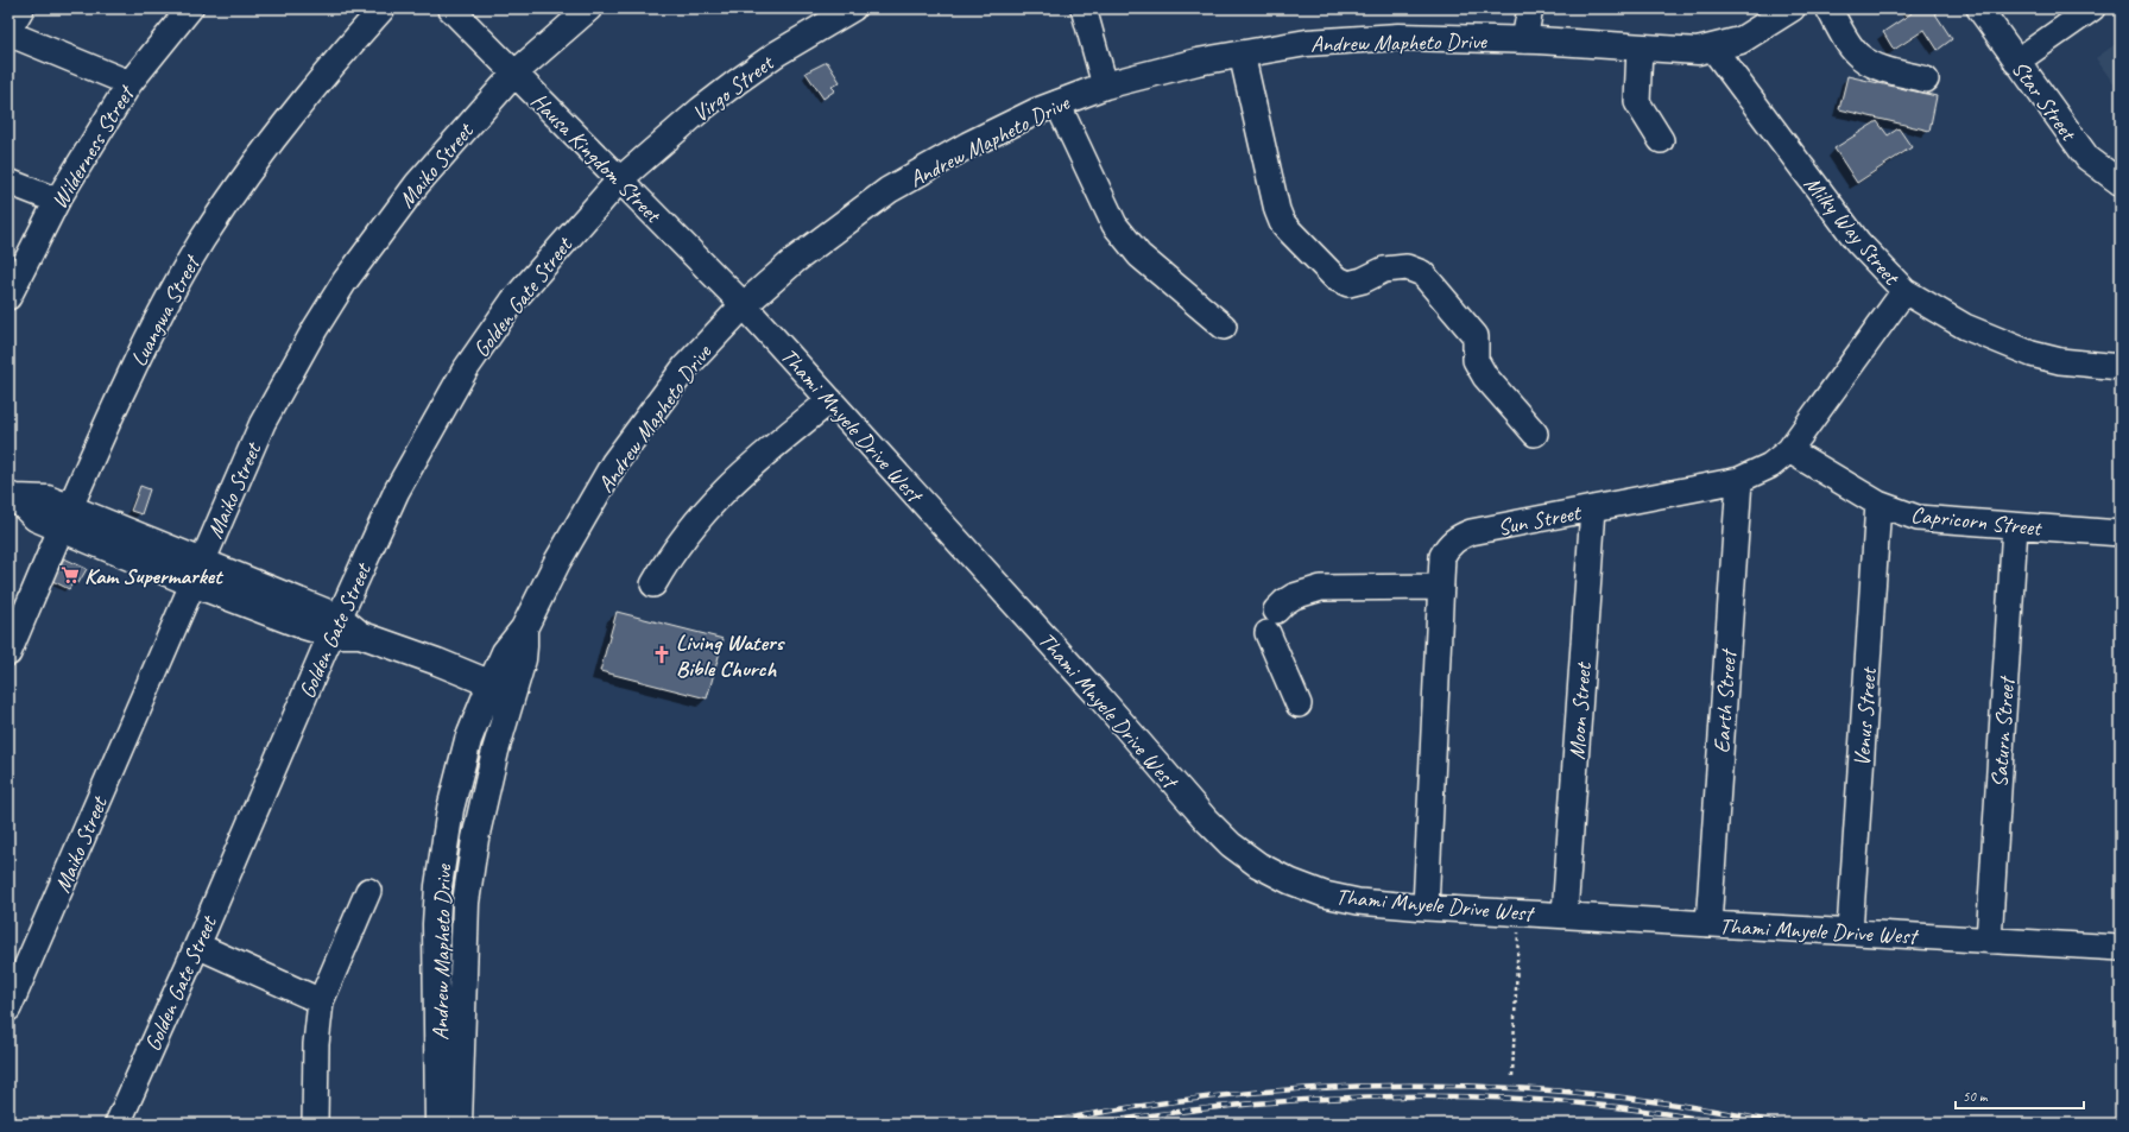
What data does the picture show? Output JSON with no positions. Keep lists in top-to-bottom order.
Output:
{
  "streets": {
    "main road": ["Andrew Mapheto Drive"],
    "street": [
      "Virgo Street",
      "Star Street",
      "Wilderness Street",
      "Hausa Kingdom Street",
      "Maiko Street",
      "Milky Way Street",
      "Golden Gate Street",
      "Luangwa Street",
      "Thami Mnyele Drive West",
      "Sun Street",
      "Capricorn Street",
      "Earth Street",
      "Moon Street",
      "Venus Street",
      "Saturn Street"
    ]
  },
  "crossings": [
    ["Andrew Mapheto Drive", "Hausa Kingdom Street"],
    ["Andrew Mapheto Drive", "Milky Way Street"],
    ["Andrew Mapheto Drive", "Thami Mnyele Drive West"],
    ["Virgo Street", "Hausa Kingdom Street"],
    ["Virgo Street", "Golden Gate Street"],
    ["Hausa Kingdom Street", "Maiko Street"],
    ["Hausa Kingdom Street", "Golden Gate Street"],
    ["Hausa Kingdom Street", "Thami Mnyele Drive West"],
    ["Milky Way Street", "Sun Street"],
    ["Thami Mnyele Drive West", "Sun Street"],
    ["Thami Mnyele Drive West", "Earth Street"],
    ["Thami Mnyele Drive West", "Moon Street"],
    ["Thami Mnyele Drive West", "Venus Street"],
    ["Thami Mnyele Drive West", "Saturn Street"],
    ["Sun Street", "Capricorn Street"],
    ["Sun Street", "Earth Street"],
    ["Sun Street", "Moon Street"],
    ["Capricorn Street", "Venus Street"],
    ["Capricorn Street", "Saturn Street"]
  ],
  "places": {
    "supermarket": ["Kam Supermarket"],
    "church": ["Living Waters Bible Church"]
  },
  "scale_bar": "50 m"
}
